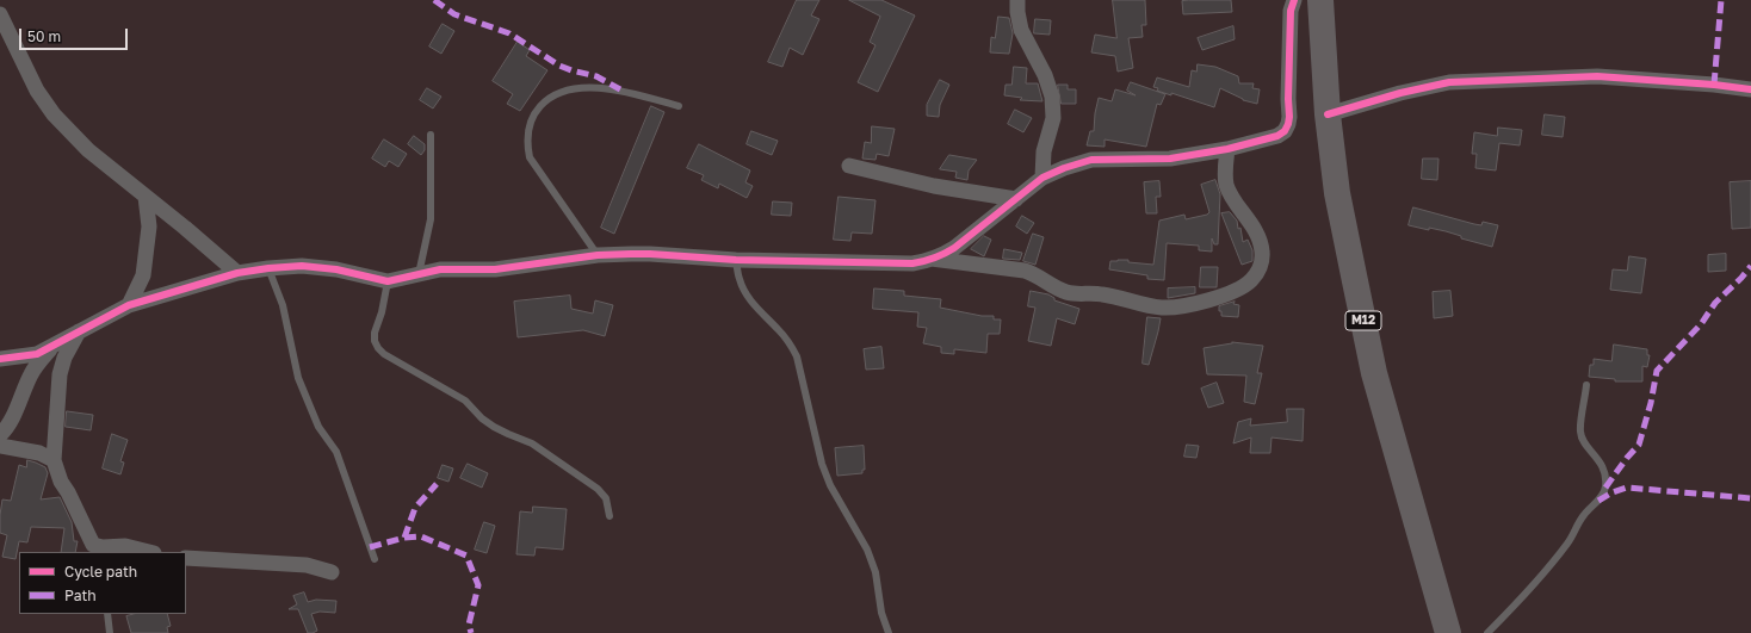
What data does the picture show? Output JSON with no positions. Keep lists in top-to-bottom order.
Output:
{
  "streets": {
    "highway": ["M12"]
  },
  "legend": ["Cycle path", "Path"],
  "scale_bar": "50 m"
}
